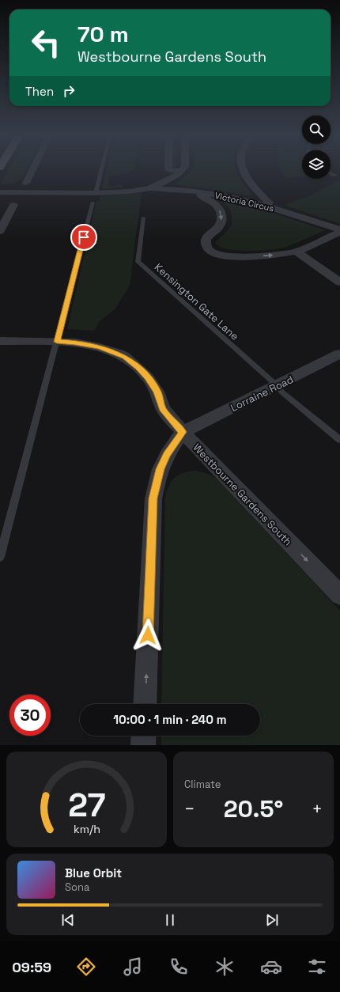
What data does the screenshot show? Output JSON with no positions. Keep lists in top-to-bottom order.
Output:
{
  "streets": {
    "street": ["Victoria Circus", "Lorraine Road", "Westbourne Gardens South"],
    "lane": ["Kensington Gate Lane"]
  },
  "crossings": [
    ["Kensington Gate Lane", "Lorraine Road"],
    ["Lorraine Road", "Westbourne Gardens South"]
  ],
  "one_way": ["Westbourne Gardens South"],
  "page": {
    "turn": ["70 m", "Westbourne Gardens South"],
    "then": "Then",
    "limit": "30",
    "trip": "10:00 · 1 min · 240 m",
    "tile": "Climate",
    "heat": ["−", "20.5°", "+"],
    "song": ["Blue Orbit", "Sona"],
    "tabs": "09:59",
    "gauge": ["27", "km/h"]
  }
}
